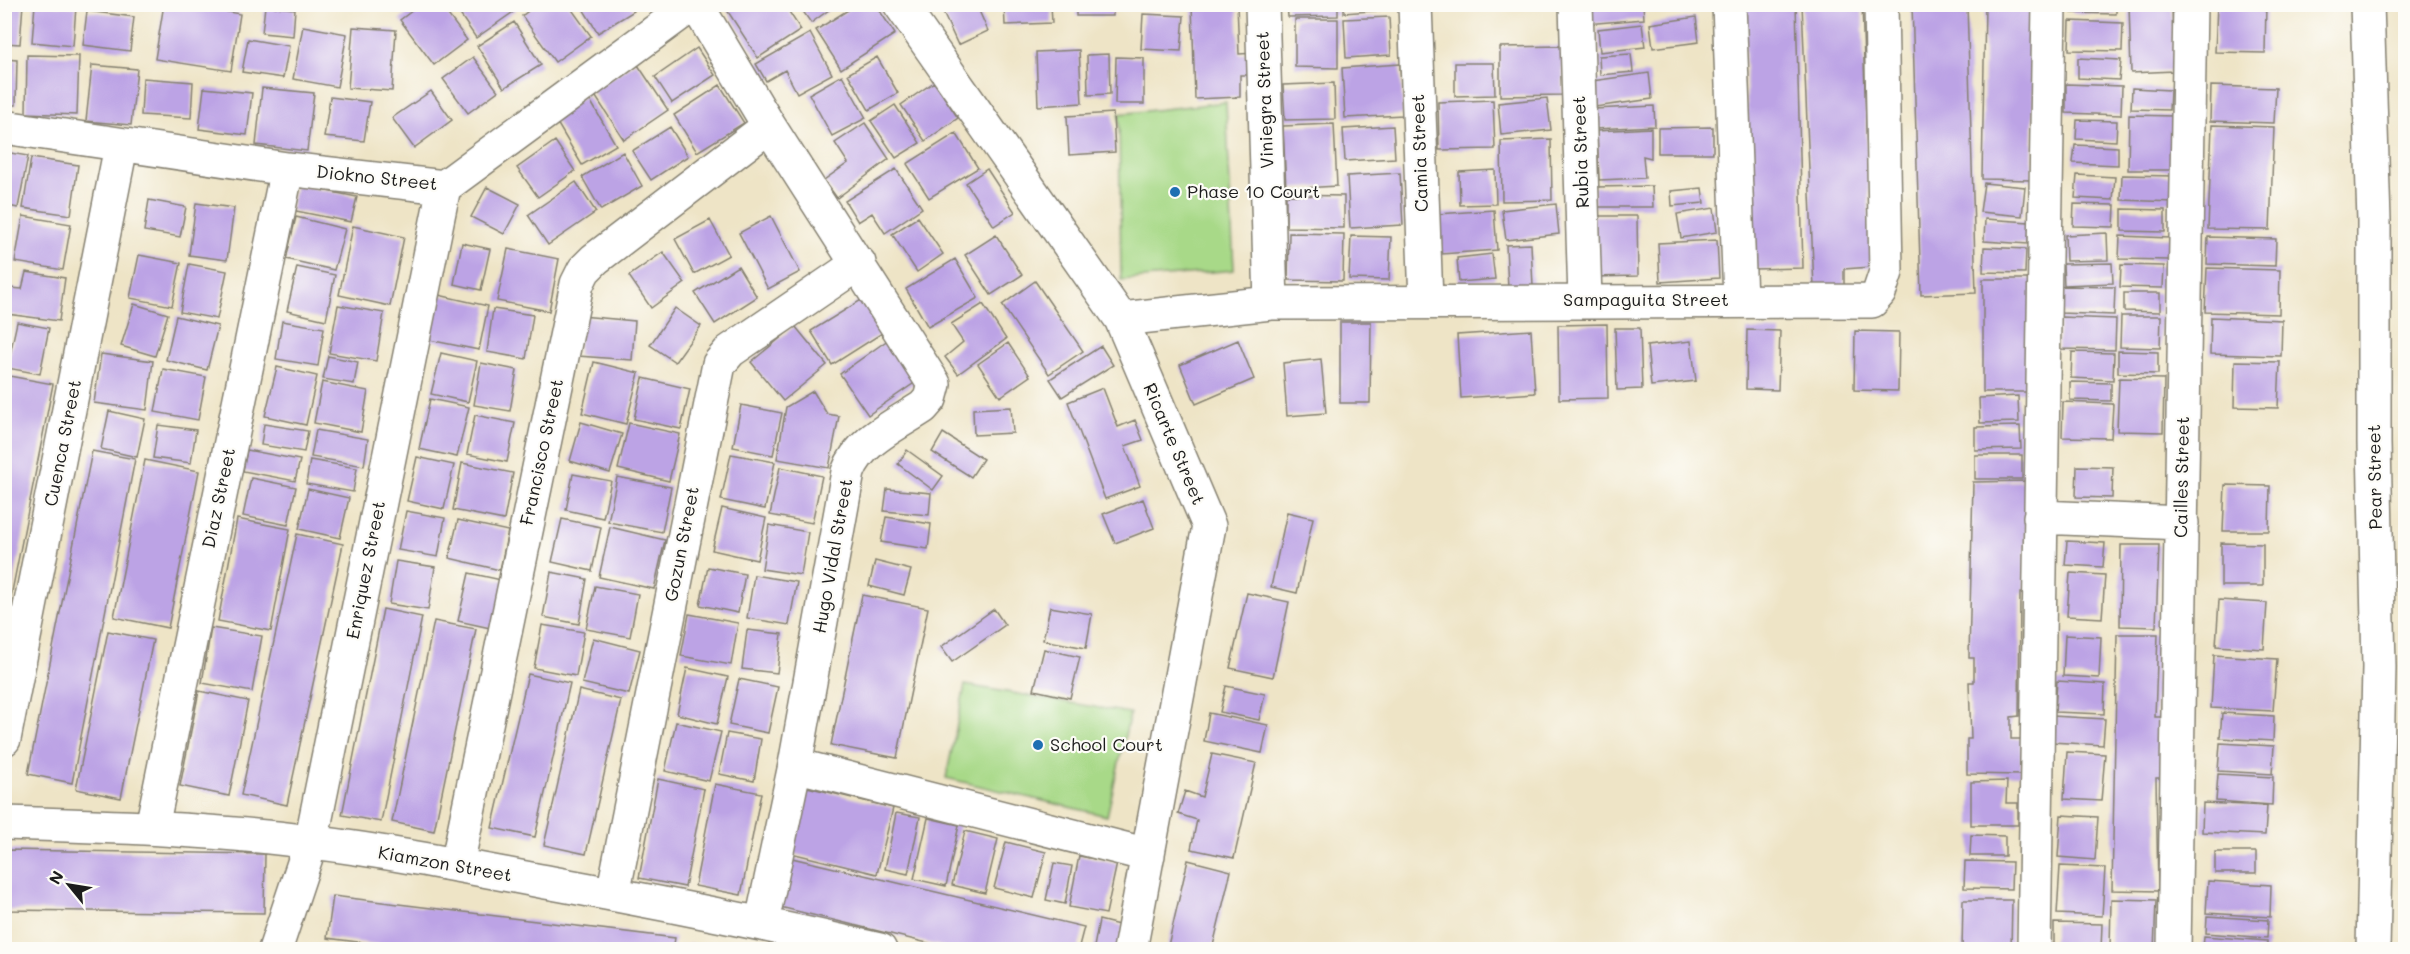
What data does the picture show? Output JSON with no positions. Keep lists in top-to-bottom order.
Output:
{
  "streets": {
    "street": [
      "Viniegra Street",
      "Rubia Street",
      "Camia Street",
      "Diokno Street",
      "Sampaguita Street",
      "Cuenca Street",
      "Ricarte Street",
      "Francisco Street",
      "Cailles Street",
      "Pear Street",
      "Diaz Street",
      "Gozun Street",
      "Hugo Vidal Street",
      "Enriquez Street",
      "Kiamzon Street"
    ]
  },
  "crossings": [
    ["Viniegra Street", "Sampaguita Street"],
    ["Rubia Street", "Sampaguita Street"],
    ["Camia Street", "Sampaguita Street"],
    ["Diokno Street", "Cuenca Street"],
    ["Diokno Street", "Diaz Street"],
    ["Diokno Street", "Hugo Vidal Street"],
    ["Diokno Street", "Enriquez Street"],
    ["Sampaguita Street", "Ricarte Street"],
    ["Francisco Street", "Hugo Vidal Street"],
    ["Francisco Street", "Kiamzon Street"],
    ["Diaz Street", "Kiamzon Street"],
    ["Gozun Street", "Hugo Vidal Street"],
    ["Gozun Street", "Kiamzon Street"],
    ["Hugo Vidal Street", "Kiamzon Street"],
    ["Enriquez Street", "Kiamzon Street"]
  ],
  "places": ["Phase 10 Court", "School Court"],
  "north": "top left"
}
